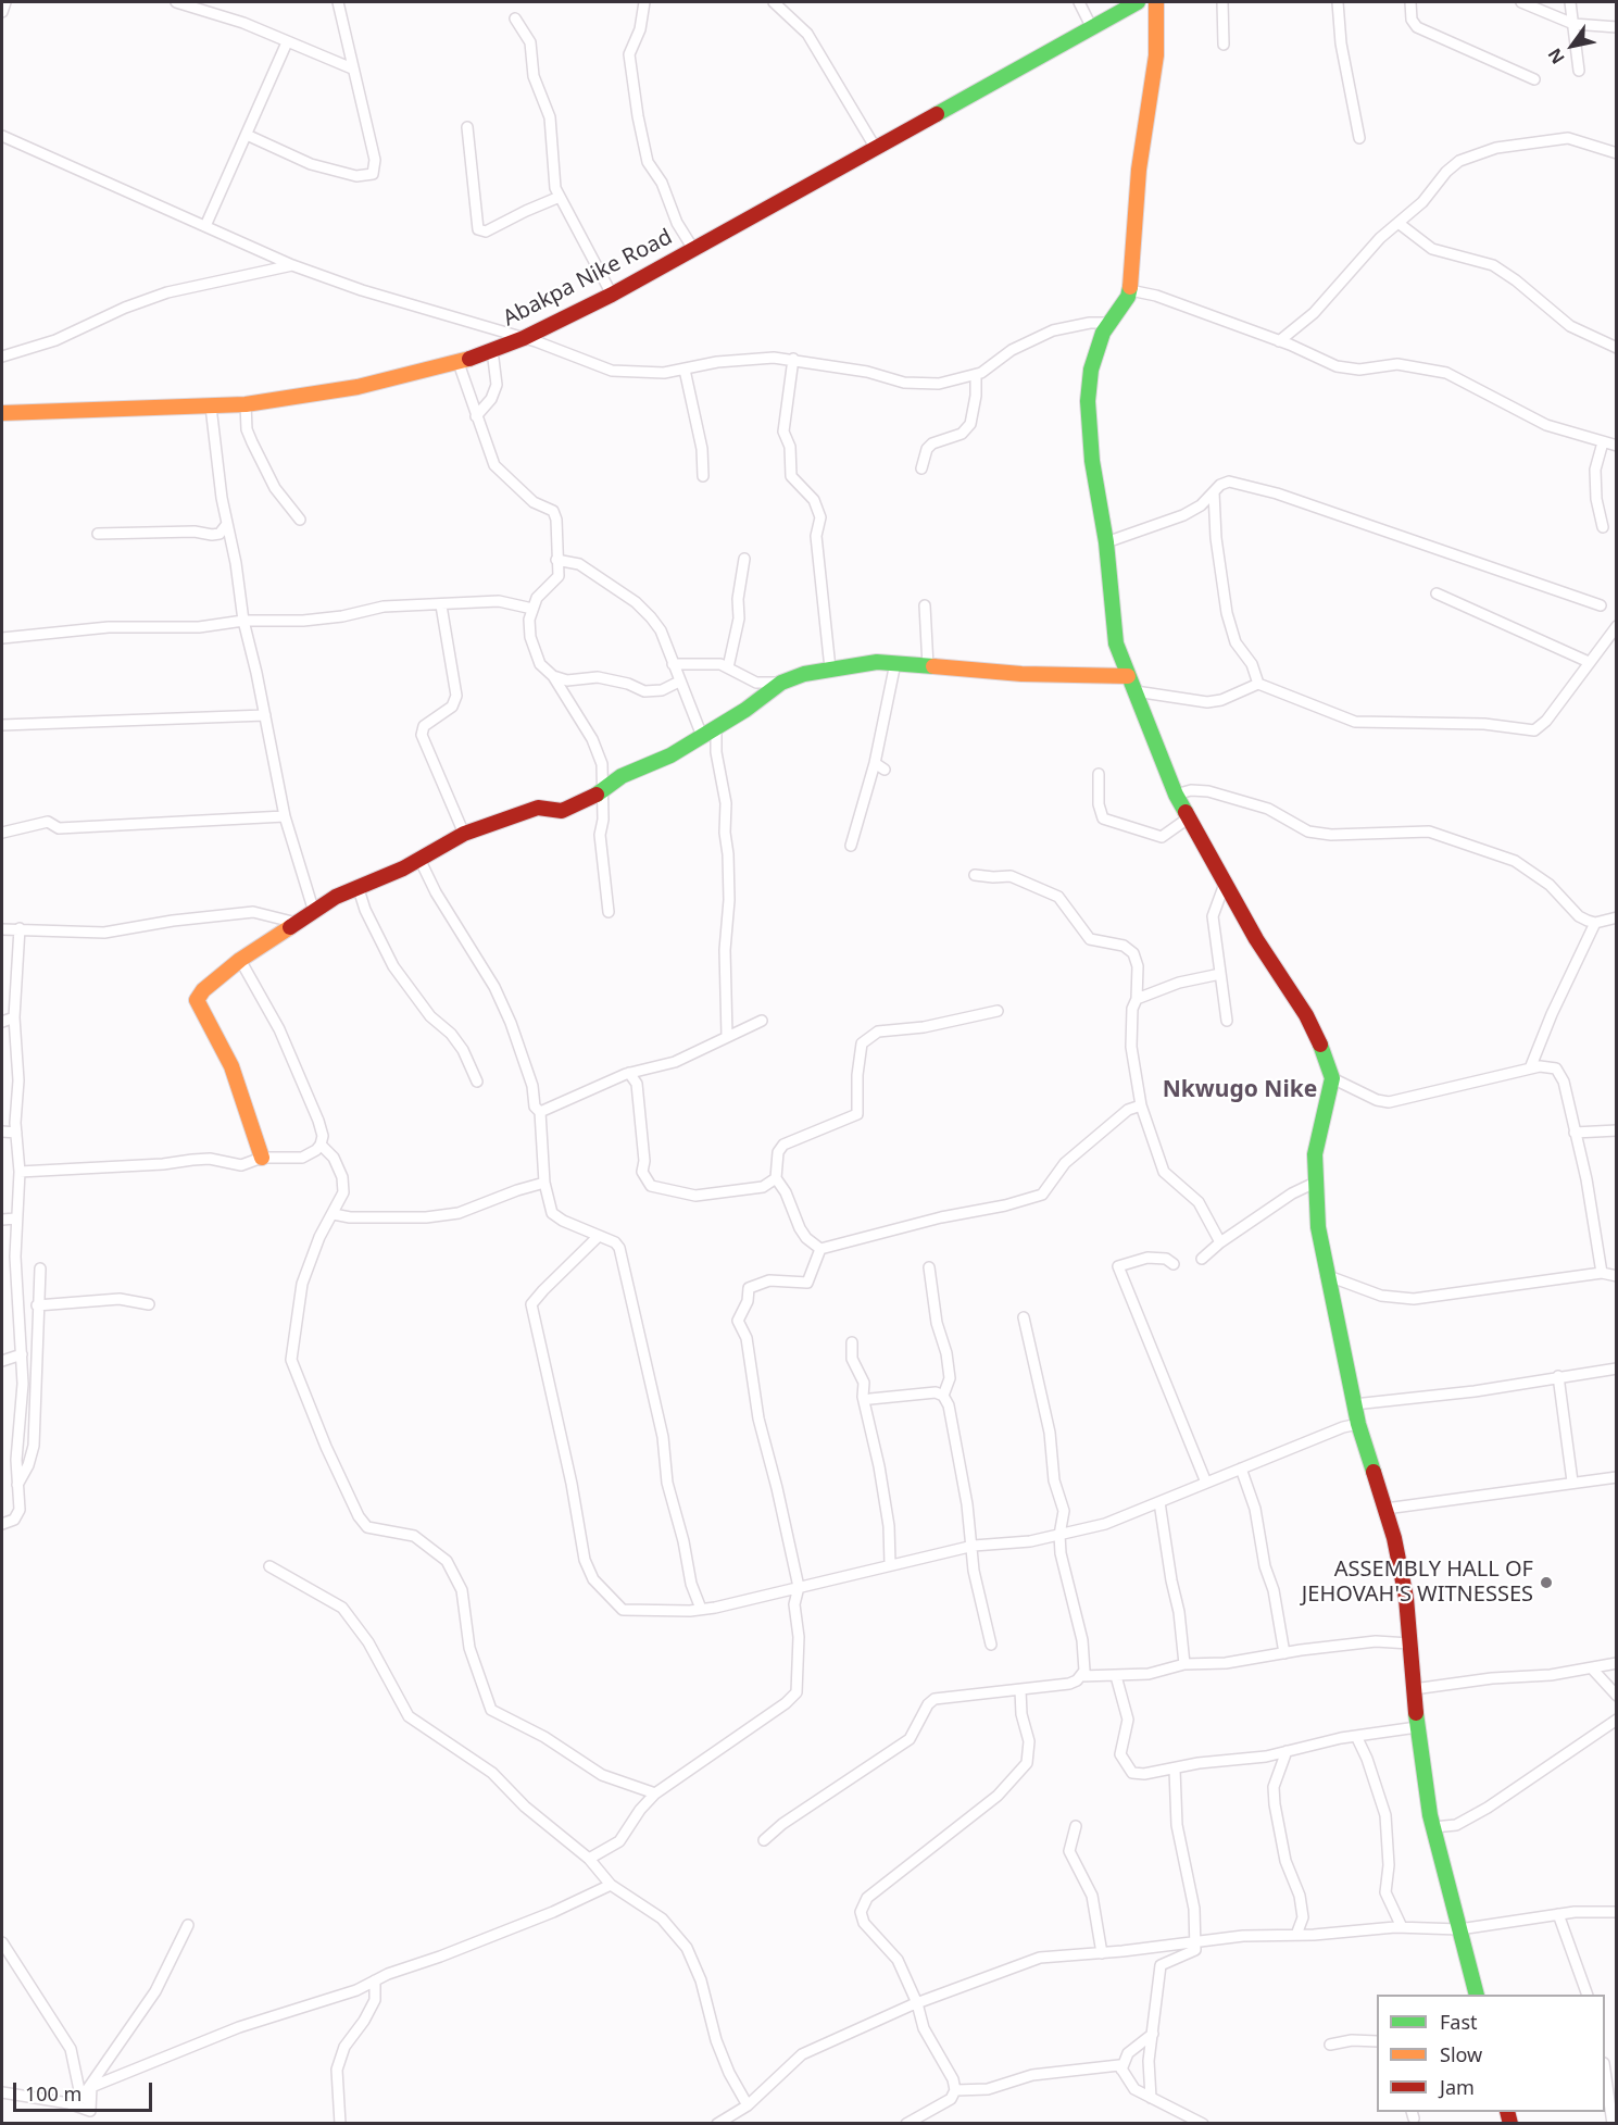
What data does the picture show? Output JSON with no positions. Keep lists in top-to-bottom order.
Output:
{
  "streets": {
    "street": ["Abakpa Nike Road"]
  },
  "districts": ["Nkwugo Nike"],
  "places": ["ASSEMBLY HALL OF JEHOVAH'S WITNESSES"],
  "legend": ["Fast", "Slow", "Jam"],
  "scale_bar": "100 m",
  "north": "bottom left"
}
